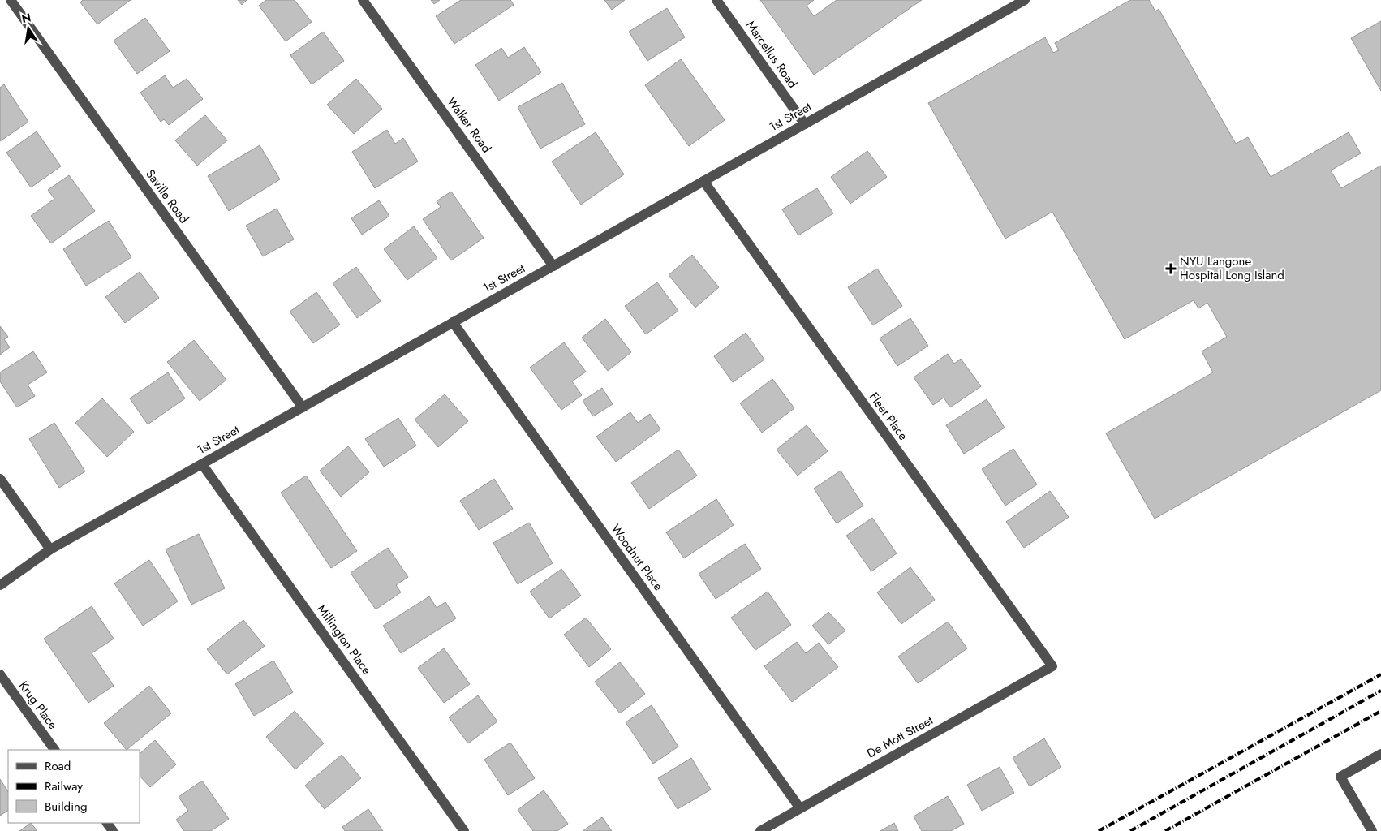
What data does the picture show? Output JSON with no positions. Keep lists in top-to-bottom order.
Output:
{
  "streets": {
    "street": [
      "Marcellus Road",
      "1st Street",
      "Walker Road",
      "Saville Road",
      "Fleet Place",
      "Woodnut Place",
      "Millington Place",
      "Krug Place",
      "De Mott Street"
    ]
  },
  "crossings": [
    ["Marcellus Road", "1st Street"],
    ["1st Street", "Walker Road"],
    ["1st Street", "Saville Road"],
    ["1st Street", "Fleet Place"],
    ["1st Street", "Woodnut Place"],
    ["1st Street", "Millington Place"],
    ["Fleet Place", "De Mott Street"],
    ["Woodnut Place", "De Mott Street"]
  ],
  "places": {
    "health": ["NYU Langone Hospital Long Island"]
  },
  "legend": ["Road", "Railway", "Building"],
  "north": "top"
}
